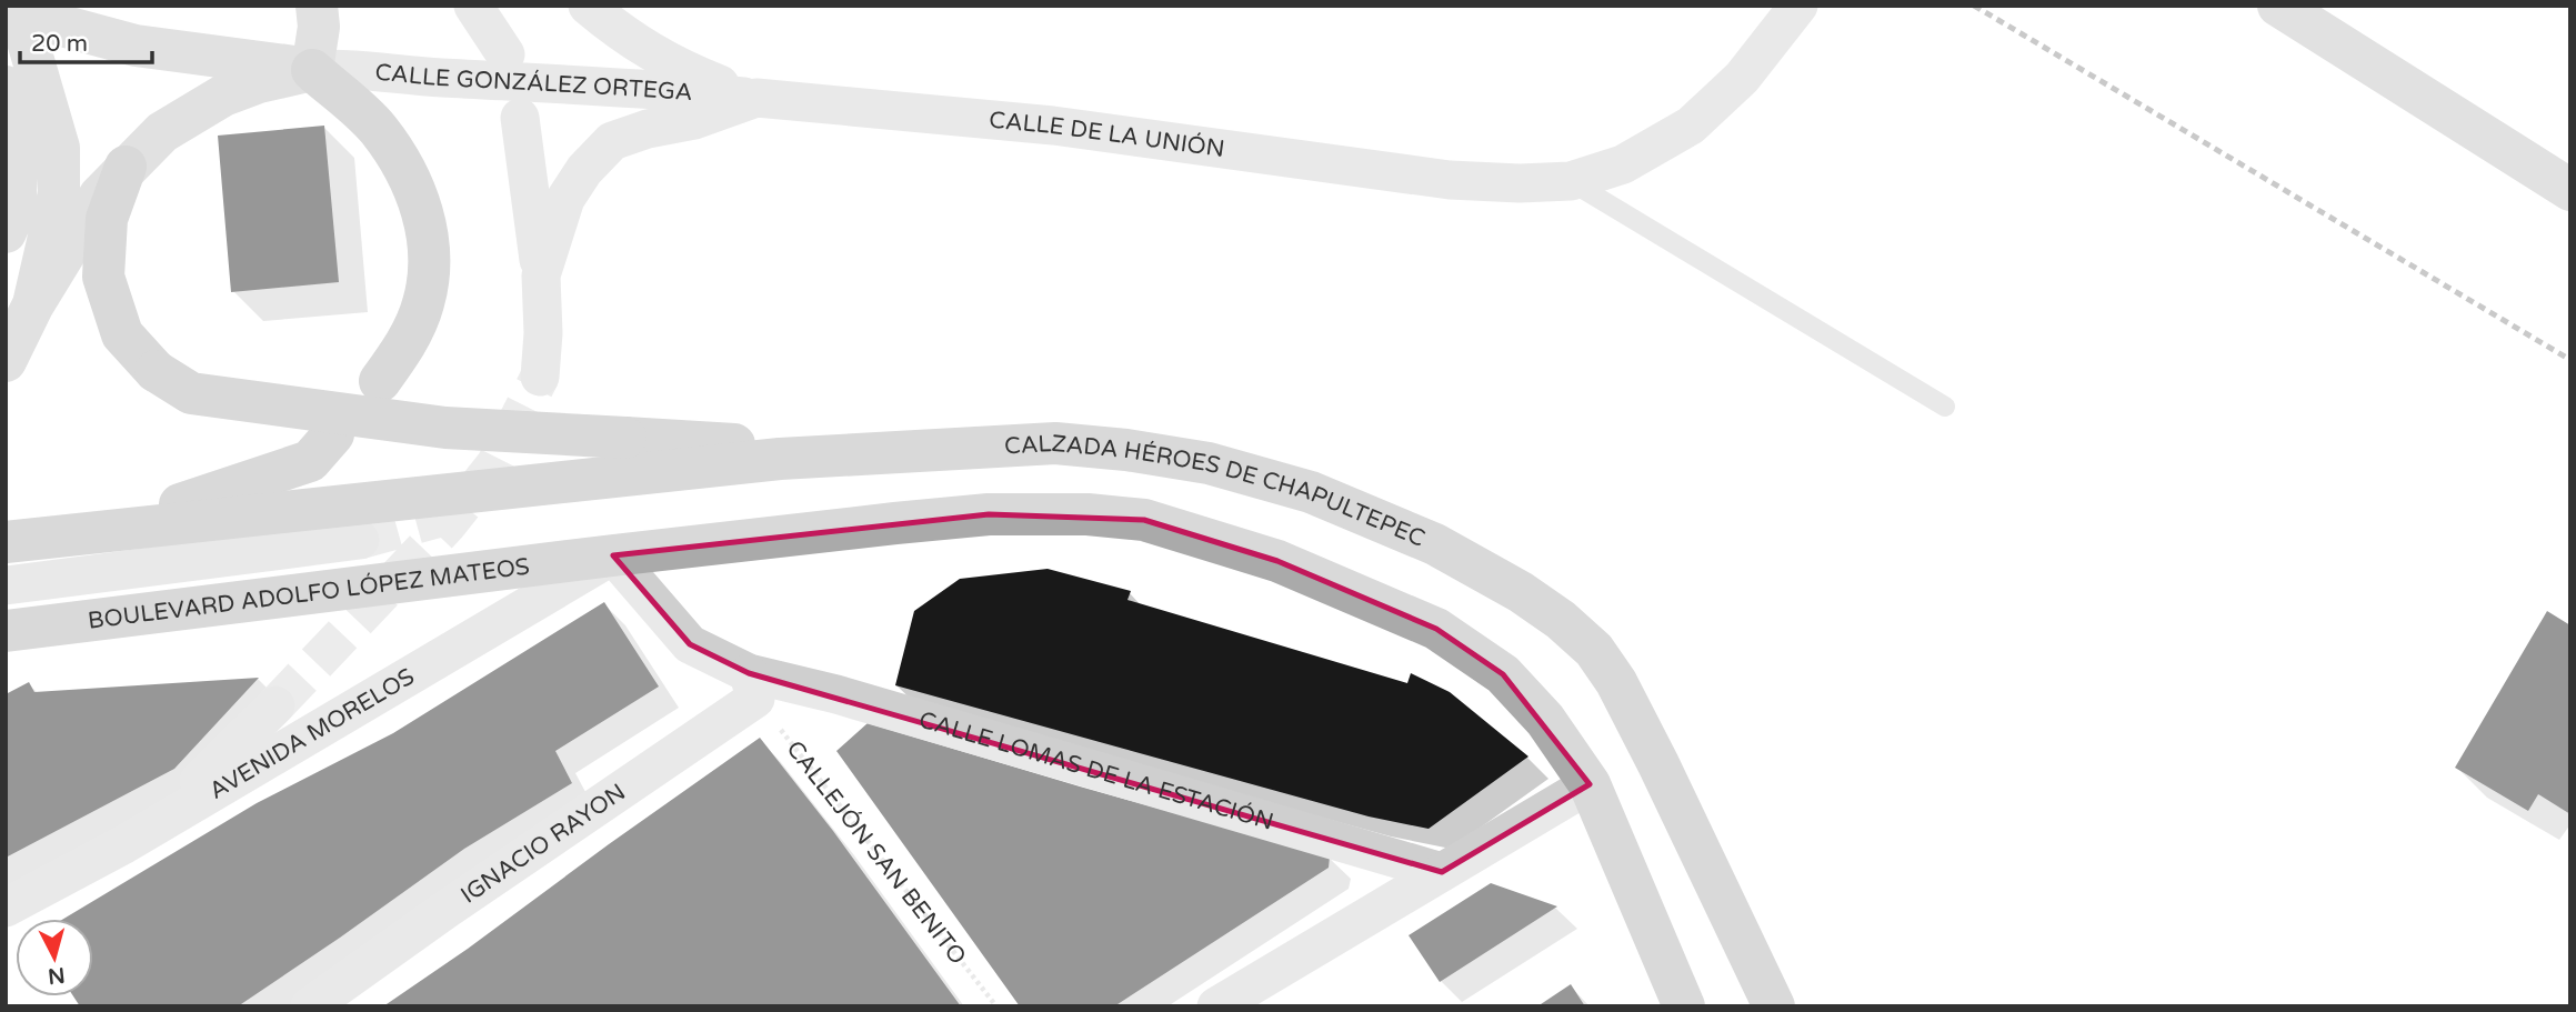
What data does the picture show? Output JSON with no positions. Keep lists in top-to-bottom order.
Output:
{
  "streets": {
    "main road": ["CALZADA HÉROES DE CHAPULTEPEC", "BOULEVARD ADOLFO LÓPEZ MATEOS"],
    "street": [
      "CALLE GONZÁLEZ ORTEGA",
      "CALLE DE LA UNIÓN",
      "AVENIDA MORELOS",
      "CALLE LOMAS DE LA ESTACIÓN",
      "IGNACIO RAYON"
    ],
    "path": ["CALLEJÓN SAN BENITO"]
  },
  "crossings": [
    ["CALLE GONZÁLEZ ORTEGA", "CALLE DE LA UNIÓN"],
    ["CALZADA HÉROES DE CHAPULTEPEC", "BOULEVARD ADOLFO LÓPEZ MATEOS"],
    ["CALZADA HÉROES DE CHAPULTEPEC", "AVENIDA MORELOS"],
    ["BOULEVARD ADOLFO LÓPEZ MATEOS", "AVENIDA MORELOS"],
    ["CALLE LOMAS DE LA ESTACIÓN", "IGNACIO RAYON"],
    ["CALLE LOMAS DE LA ESTACIÓN", "CALLEJÓN SAN BENITO"],
    ["IGNACIO RAYON", "CALLEJÓN SAN BENITO"]
  ],
  "scale_bar": "20 m",
  "north": "bottom"
}
